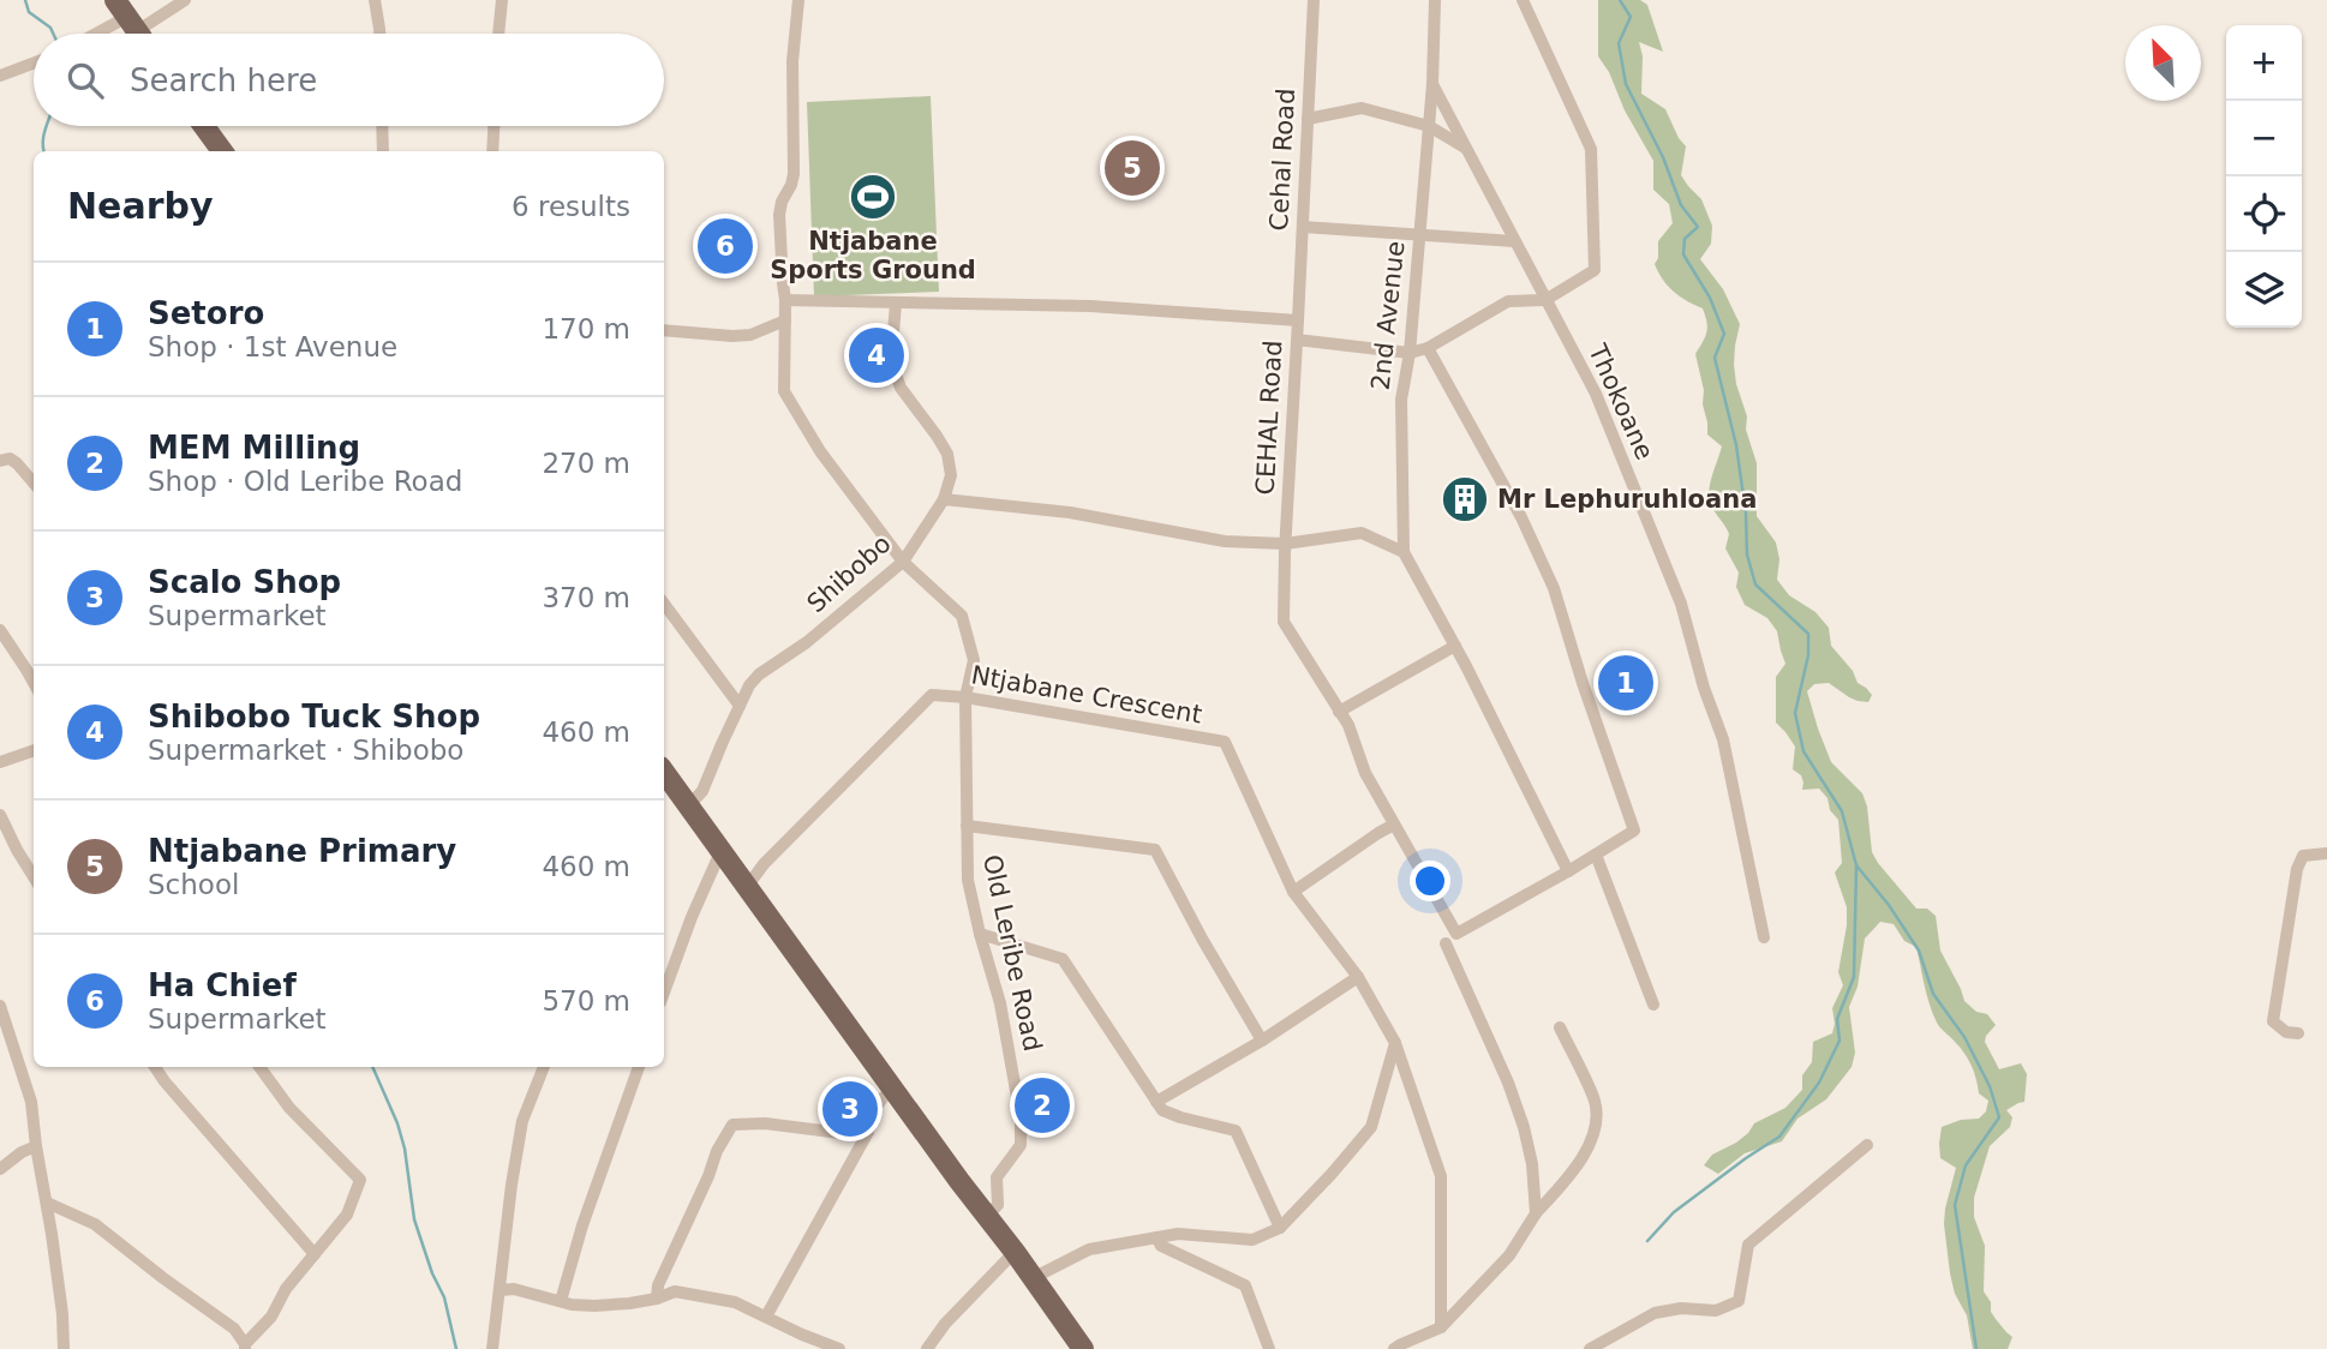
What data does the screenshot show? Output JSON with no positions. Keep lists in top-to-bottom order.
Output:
{
  "streets": {
    "street": [
      "Cehal Road",
      "2nd Avenue",
      "Thokoane",
      "CEHAL Road",
      "Shibobo",
      "Ntjabane Crescent",
      "Old Leribe Road"
    ]
  },
  "crossings": [
    ["Cehal Road", "CEHAL Road"],
    ["2nd Avenue", "Thokoane"],
    ["CEHAL Road", "Shibobo"],
    ["CEHAL Road", "Old Leribe Road"],
    ["Shibobo", "Old Leribe Road"],
    ["Ntjabane Crescent", "Old Leribe Road"]
  ],
  "places": {
    "sports": ["Ntjabane Sports Ground"],
    "building": ["Mr Lephuruhloana"]
  },
  "north": "top left",
  "page": {
    "map_buttons": ["+", "−"],
    "search": "Search here",
    "pins": [
      "5",
      "6",
      "4",
      "1",
      "2",
      "3"
    ],
    "heading": ["Nearby", "6 results"],
    "list": [
      {
        "mark": "1",
        "name": "Setoro",
        "note": "Shop · 1st Avenue",
        "value": "170 m"
      },
      {
        "mark": "2",
        "name": "MEM Milling",
        "note": "Shop · Old Leribe Road",
        "value": "270 m"
      },
      {
        "mark": "3",
        "name": "Scalo Shop",
        "note": "Supermarket",
        "value": "370 m"
      },
      {
        "mark": "4",
        "name": "Shibobo Tuck Shop",
        "note": "Supermarket · Shibobo",
        "value": "460 m"
      },
      {
        "mark": "5",
        "name": "Ntjabane Primary",
        "note": "School",
        "value": "460 m"
      },
      {
        "mark": "6",
        "name": "Ha Chief",
        "note": "Supermarket",
        "value": "570 m"
      }
    ]
  }
}
